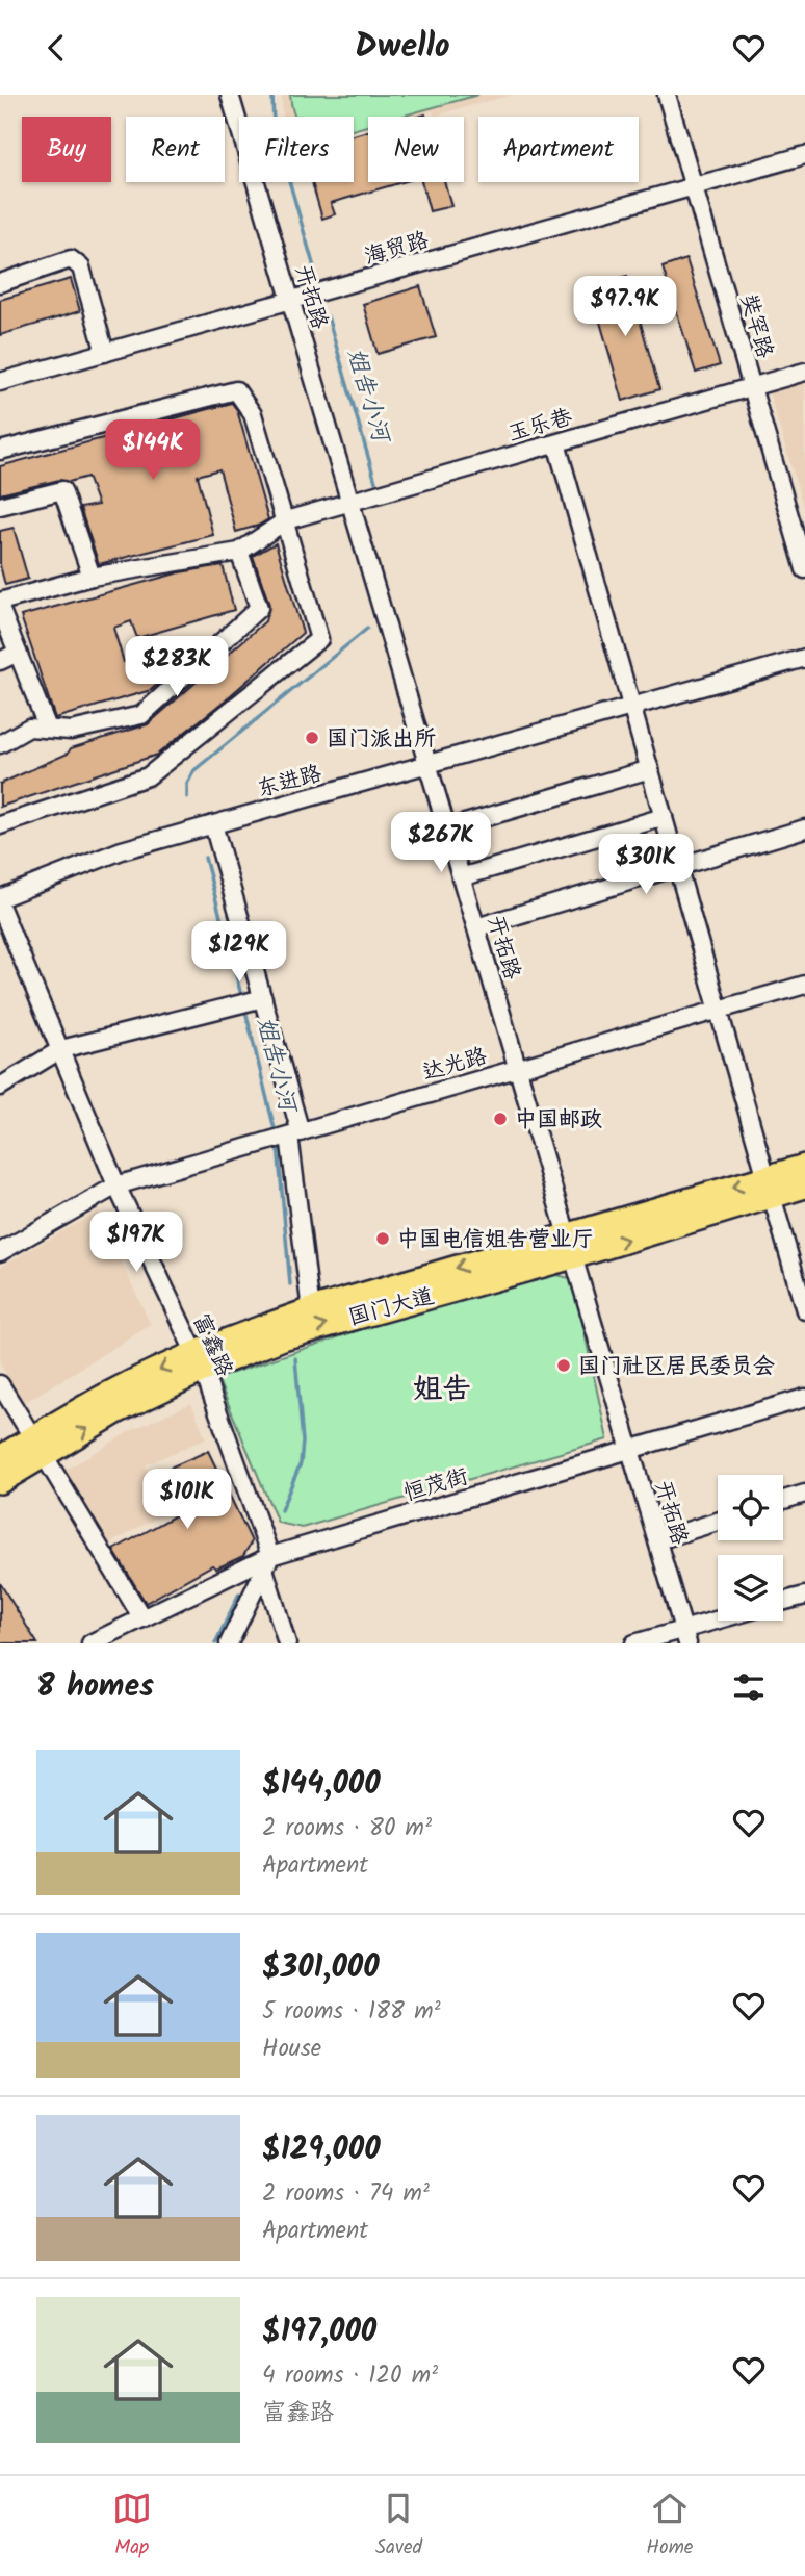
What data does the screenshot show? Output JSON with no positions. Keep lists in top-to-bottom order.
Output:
{
  "streets": {
    "highway": ["国门大道"],
    "street": [
      "海贸路",
      "开拓路",
      "奘罕路",
      "玉乐巷",
      "东进路",
      "达光路",
      "富鑫路",
      "恒茂街"
    ]
  },
  "crossings": [
    ["海贸路", "开拓路"],
    ["海贸路", "奘罕路"],
    ["开拓路", "玉乐巷"],
    ["开拓路", "东进路"],
    ["开拓路", "达光路"],
    ["开拓路", "国门大道"],
    ["开拓路", "恒茂街"],
    ["奘罕路", "玉乐巷"],
    ["达光路", "富鑫路"],
    ["国门大道", "富鑫路"],
    ["富鑫路", "恒茂街"]
  ],
  "districts": ["姐告"],
  "water": ["姐告小河"],
  "places": [
    "国门派出所",
    "中国邮政",
    "中国电信姐告营业厅",
    "国门社区居民委员会"
  ],
  "page": {
    "header": "Dwello",
    "chip": [
      "Buy",
      "Rent",
      "Filters",
      "New",
      "Apartment"
    ],
    "price": [
      "$97.9K",
      "$144K",
      "$283K",
      "$267K",
      "$301K",
      "$129K",
      "$197K",
      "$101K"
    ],
    "heading": "8 homes",
    "list": [
      {
        "name": "$144,000",
        "note": "2 rooms · 80 m² · Apartment"
      },
      {
        "name": "$301,000",
        "note": "5 rooms · 188 m² · House"
      },
      {
        "name": "$129,000",
        "note": "2 rooms · 74 m² · Apartment"
      },
      {
        "name": "$197,000",
        "note": "4 rooms · 120 m² · 富鑫路"
      }
    ],
    "tabs": ["Map", "Saved", "Home"]
  }
}
